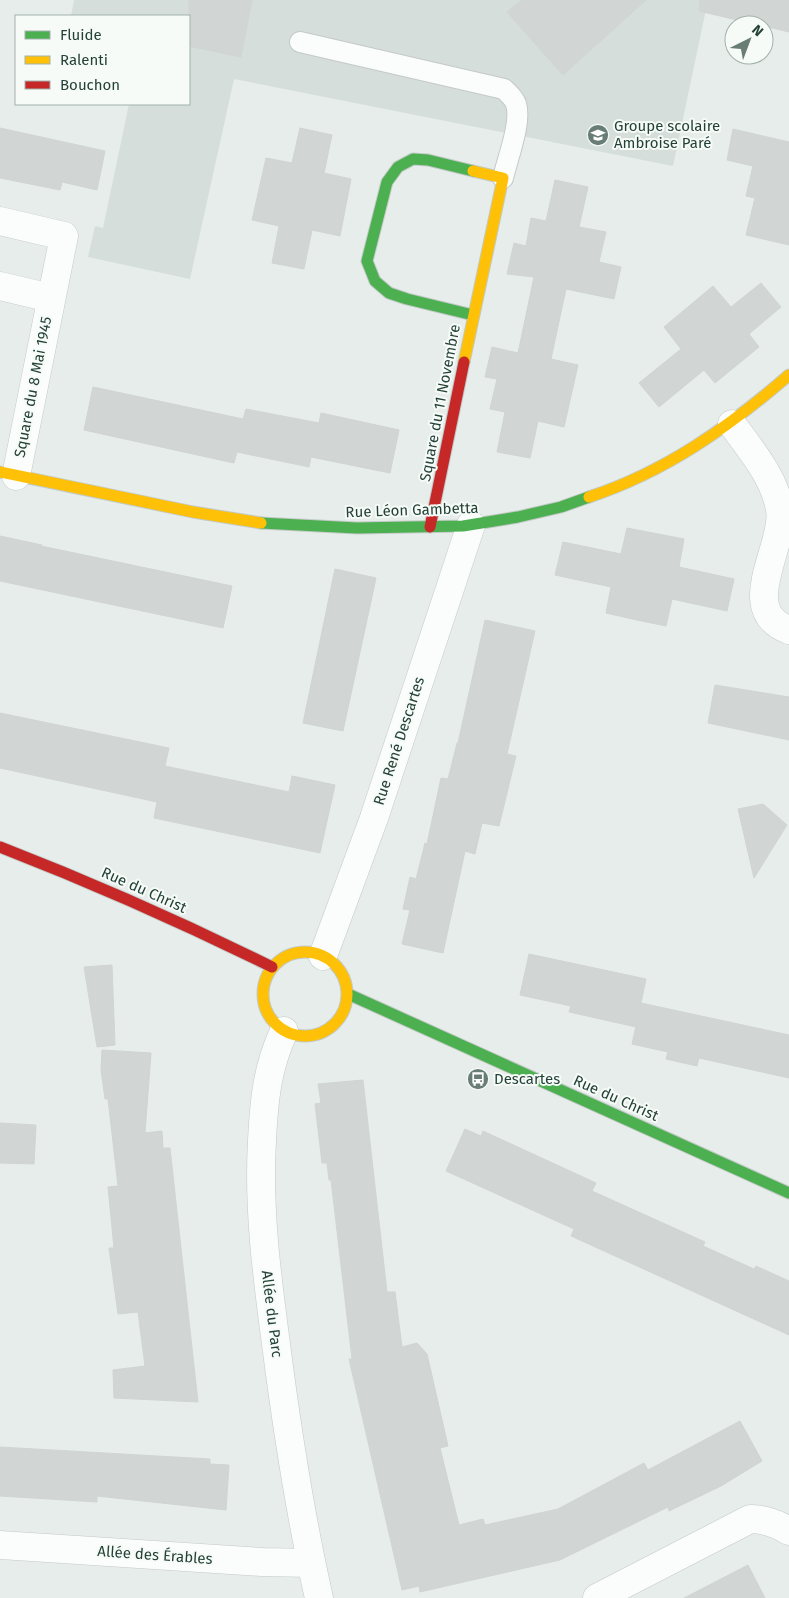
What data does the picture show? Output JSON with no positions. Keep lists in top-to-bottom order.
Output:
{
  "streets": {
    "street": [
      "Square du 8 Mai 1945",
      "Square du 11 Novembre",
      "Rue Léon Gambetta",
      "Rue René Descartes",
      "Rue du Christ",
      "Allée du Parc",
      "Allée des Érables"
    ]
  },
  "crossings": [
    ["Square du 8 Mai 1945", "Rue Léon Gambetta"],
    ["Square du 11 Novembre", "Rue Léon Gambetta"],
    ["Rue Léon Gambetta", "Rue René Descartes"],
    ["Rue René Descartes", "Rue du Christ"],
    ["Rue René Descartes", "Allée du Parc"],
    ["Rue du Christ", "Allée du Parc"],
    ["Allée du Parc", "Allée des Érables"]
  ],
  "places": {
    "school or university": ["Groupe scolaire Ambroise Paré"],
    "bus stop": ["Descartes"]
  },
  "legend": ["Fluide", "Ralenti", "Bouchon"],
  "north": "top right"
}
